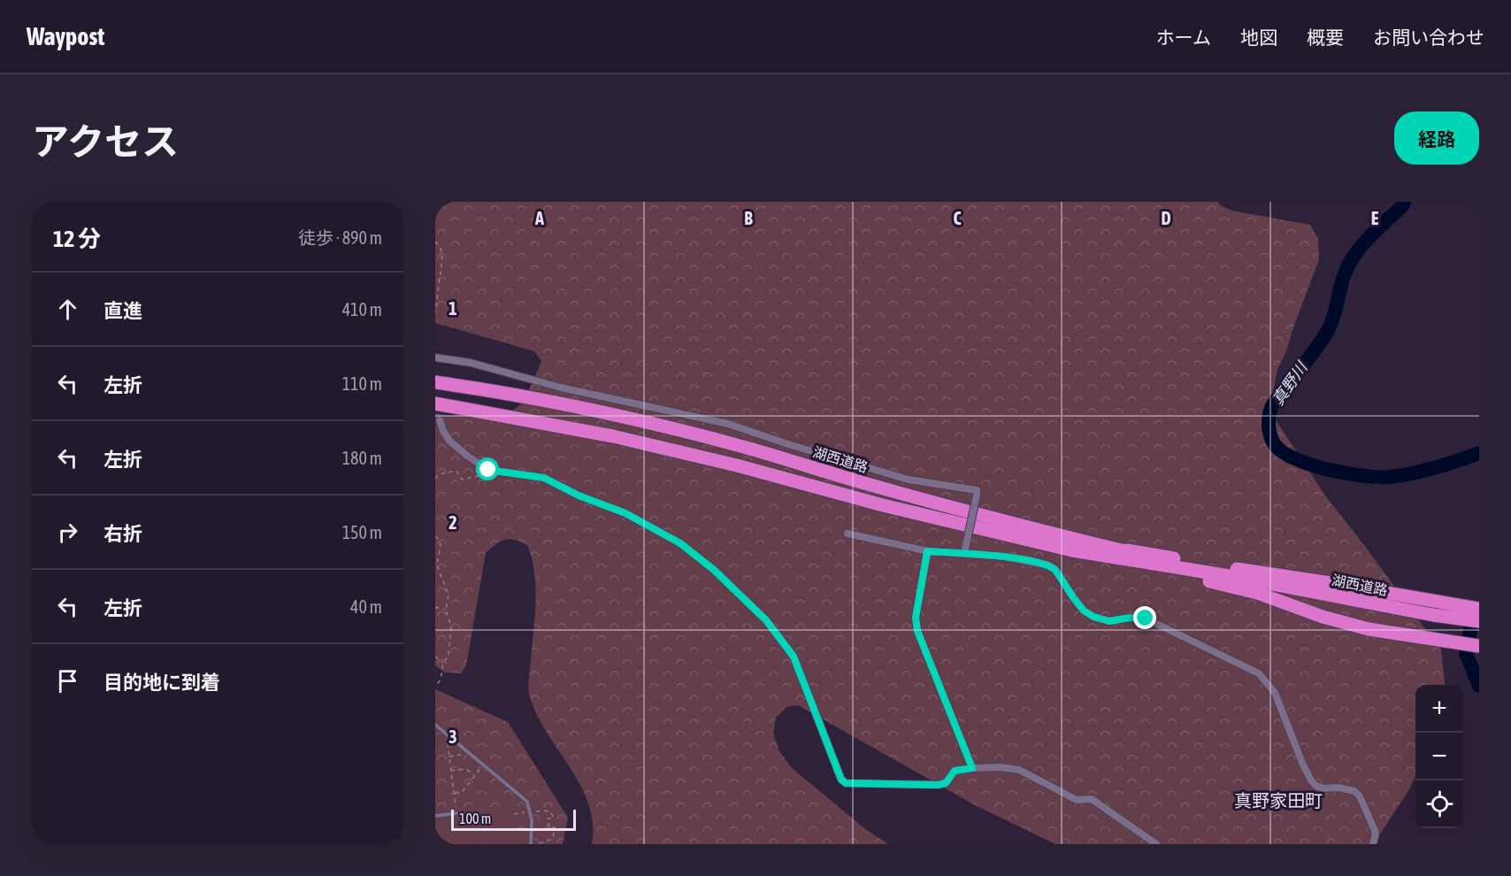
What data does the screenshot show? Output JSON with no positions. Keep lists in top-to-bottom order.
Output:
{
  "streets": {
    "highway": ["湖西道路"]
  },
  "districts": ["真野家田町"],
  "water": ["真野川"],
  "scale_bar": "100 m",
  "page": {
    "header": "Waypost",
    "nav": [
      "ホーム",
      "地図",
      "概要",
      "お問い合わせ"
    ],
    "title": "アクセス",
    "buttons": "経路",
    "heading": ["12 分", "徒歩 · 890 m"],
    "list": [
      ["直進", "410 m"],
      ["左折", "110 m"],
      ["左折", "180 m"],
      ["右折", "150 m"],
      ["左折", "40 m"],
      "目的地に到着"
    ],
    "map_buttons": ["+", "−"],
    "scale": "100 m"
  },
  "grid": {
    "columns": [
      "A",
      "B",
      "C",
      "D",
      "E"
    ],
    "rows": ["1", "2", "3"]
  }
}
